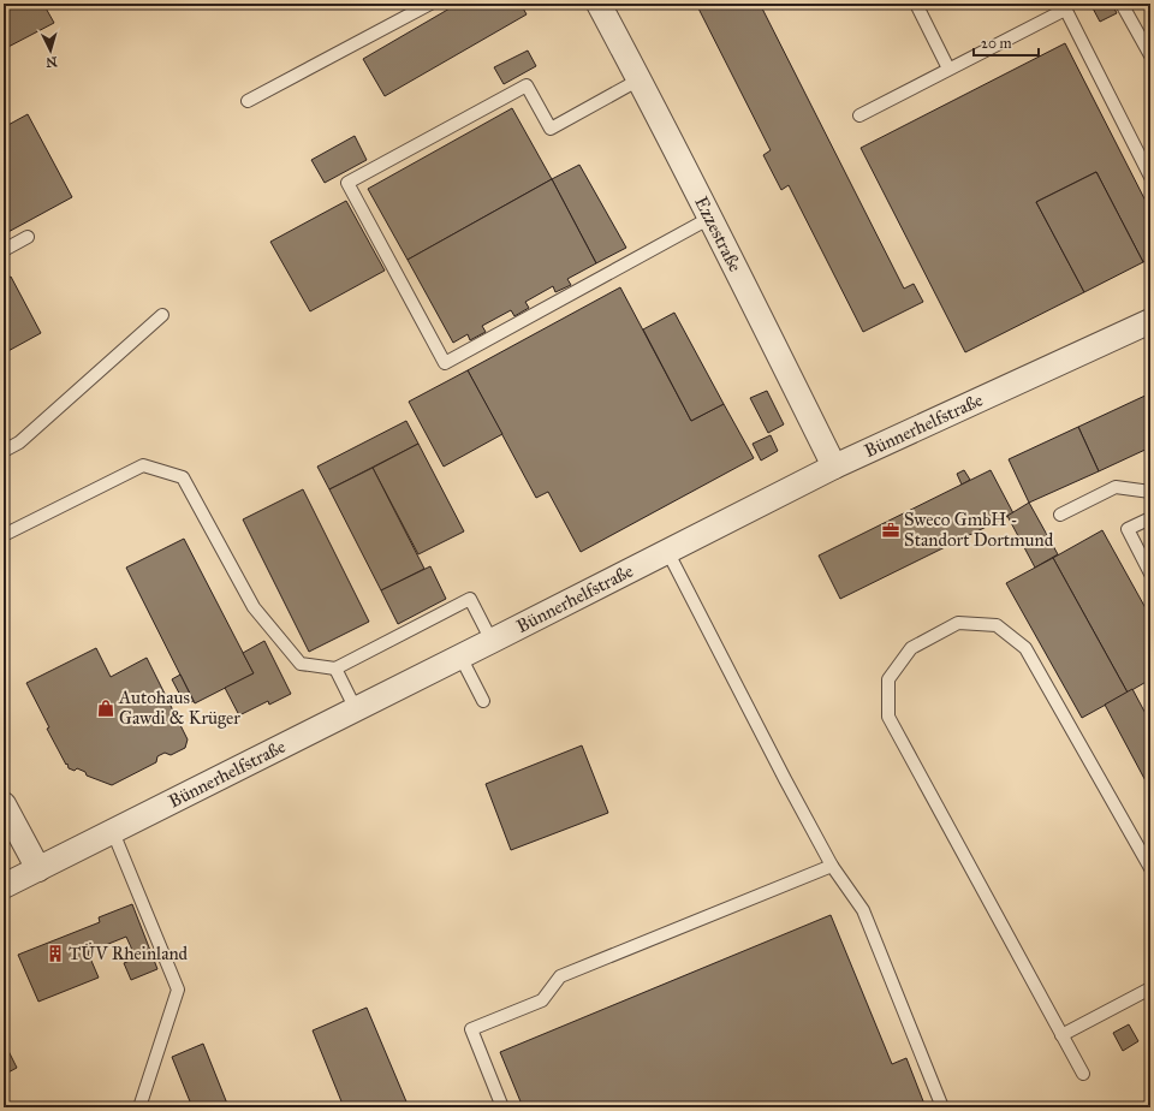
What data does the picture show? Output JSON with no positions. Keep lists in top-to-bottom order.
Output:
{
  "streets": {
    "street": ["Ezzestraße", "Bünnerhelfstraße"]
  },
  "crossings": [
    ["Ezzestraße", "Bünnerhelfstraße"]
  ],
  "places": {
    "office": ["Sweco GmbH - Standort Dortmund"],
    "shop": ["Autohaus Gawdi & Krüger"],
    "building": ["TÜV Rheinland"]
  },
  "scale_bar": "20 m",
  "north": "bottom"
}
